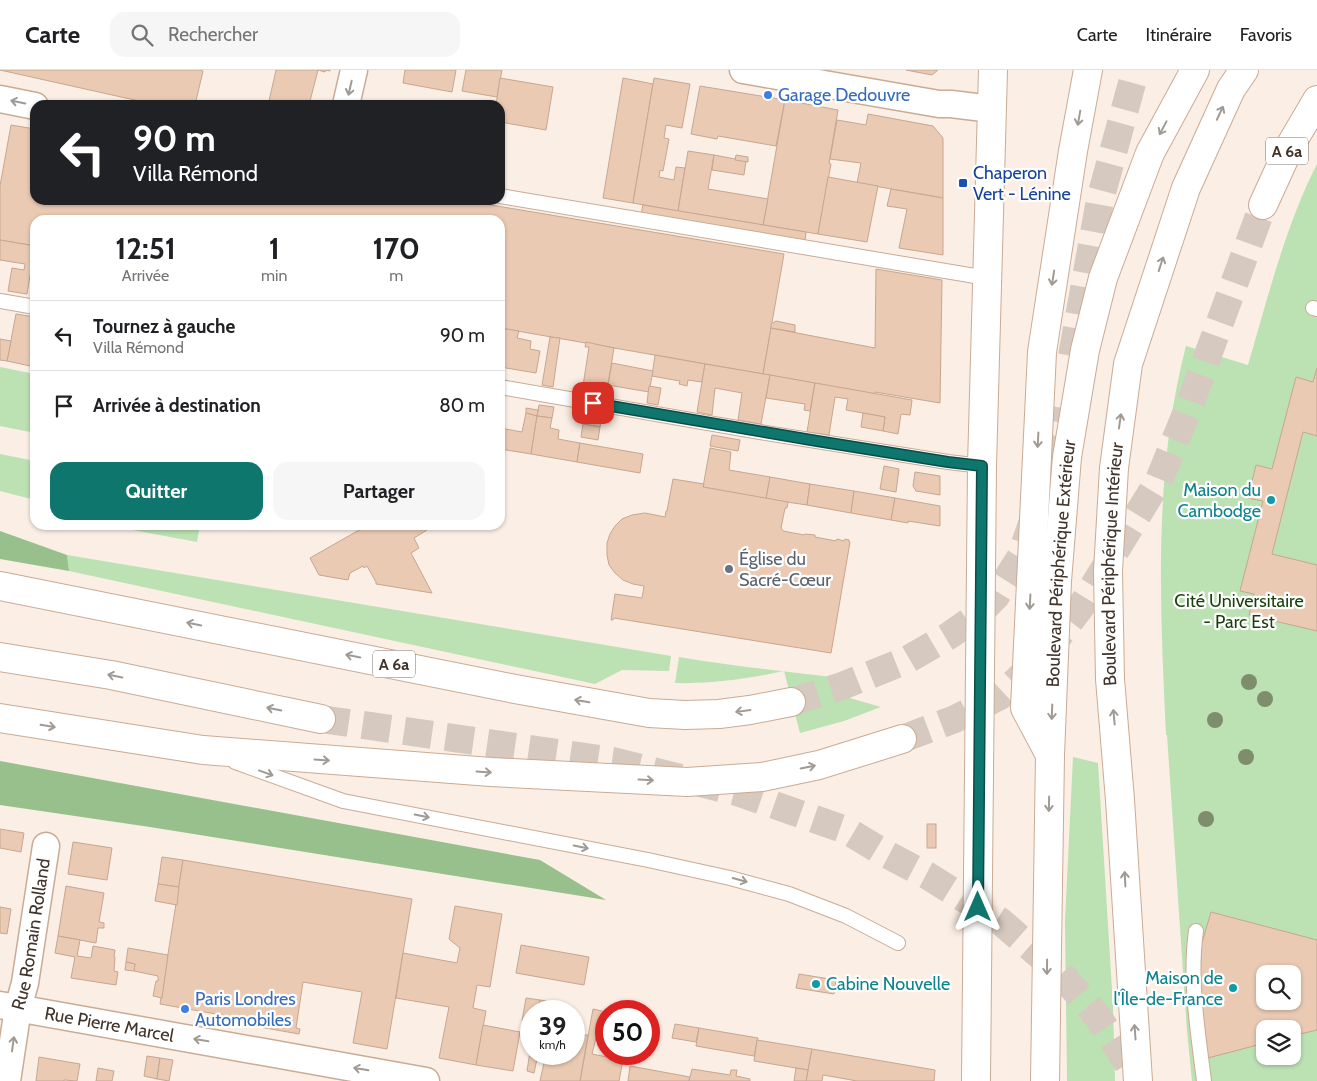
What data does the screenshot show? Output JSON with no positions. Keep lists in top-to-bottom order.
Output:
{
  "streets": {
    "main road": ["A 6a", "Boulevard Périphérique Extérieur", "Boulevard Périphérique Intérieur"],
    "street": ["Rue Romain Rolland", "Rue Pierre Marcel"]
  },
  "crossings": [
    ["Rue Romain Rolland", "Rue Pierre Marcel"]
  ],
  "one_way": ["Rue Pierre Marcel"],
  "parks": ["Cité Universitaire - Parc Est"],
  "places": {
    "other": [
      "Garage Dedouvre",
      "Maison du Cambodge",
      "Église du Sacré-Cœur",
      "Cabine Nouvelle",
      "Maison de l'Île-de-France",
      "Paris Londres Automobiles"
    ],
    "transit": ["Chaperon Vert - Lénine"]
  },
  "page": {
    "header": "Carte",
    "search": "Rechercher",
    "nav": ["Carte", "Itinéraire", "Favoris"],
    "turn": ["90 m", "Villa Rémond"],
    "eta": [
      "12:51",
      "Arrivée",
      "1",
      "min",
      "170",
      "m"
    ],
    "list": [
      {
        "name": "Tournez à gauche",
        "note": "Villa Rémond",
        "value": "90 m"
      },
      {
        "name": "Arrivée à destination",
        "value": "80 m"
      }
    ],
    "buttons": ["Quitter", "Partager"],
    "speed": "39 km/h",
    "limit": "50"
  }
}
